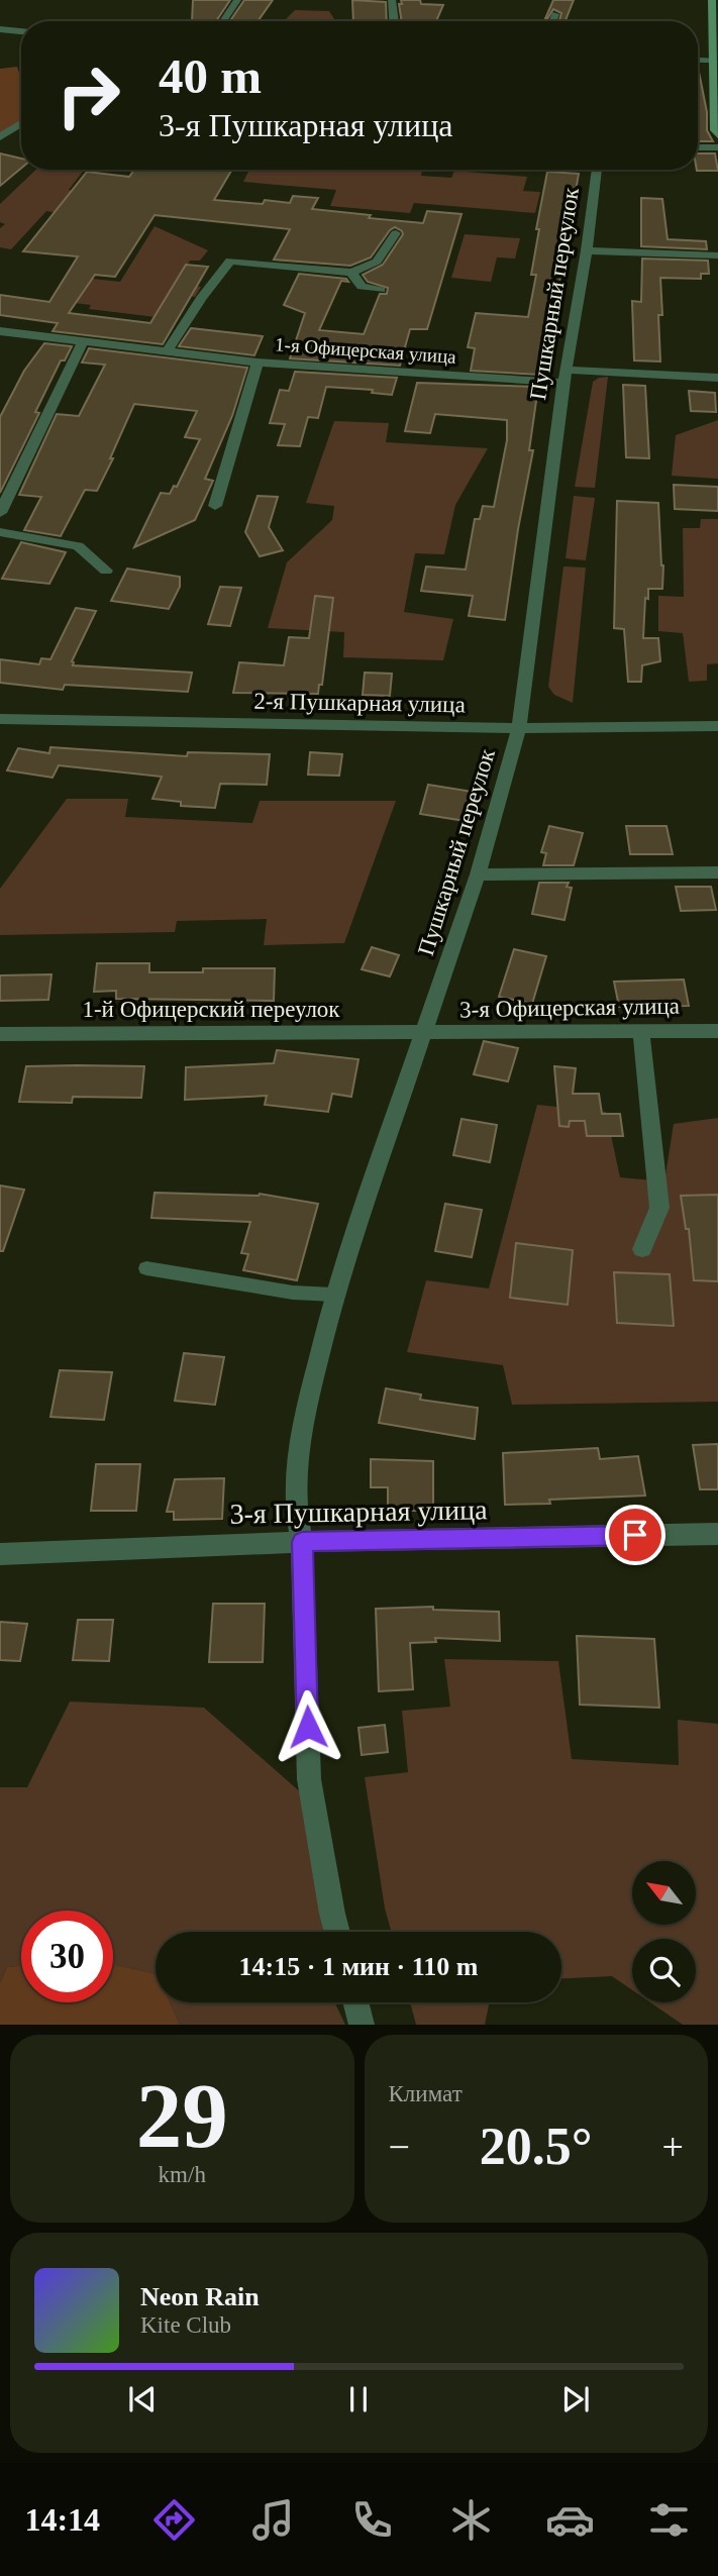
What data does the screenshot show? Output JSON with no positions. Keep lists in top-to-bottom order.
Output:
{
  "streets": {
    "street": [
      "Пушкарный переулок",
      "1-я Офицерская улица",
      "2-я Пушкарная улица",
      "3-я Офицерская улица",
      "1-й Офицерский переулок",
      "3-я Пушкарная улица"
    ]
  },
  "crossings": [
    ["Пушкарный переулок", "1-я Офицерская улица"],
    ["Пушкарный переулок", "2-я Пушкарная улица"],
    ["Пушкарный переулок", "3-я Офицерская улица"],
    ["Пушкарный переулок", "1-й Офицерский переулок"],
    ["Пушкарный переулок", "3-я Пушкарная улица"],
    ["3-я Офицерская улица", "1-й Офицерский переулок"]
  ],
  "north": "top left",
  "page": {
    "turn": ["40 m", "3-я Пушкарная улица"],
    "limit": "30",
    "trip": "14:15 · 1 мин · 110 m",
    "tile": [
      ["29", "km/h"],
      "Климат"
    ],
    "heat": ["−", "20.5°", "+"],
    "song": ["Neon Rain", "Kite Club"],
    "tabs": "14:14"
  }
}
